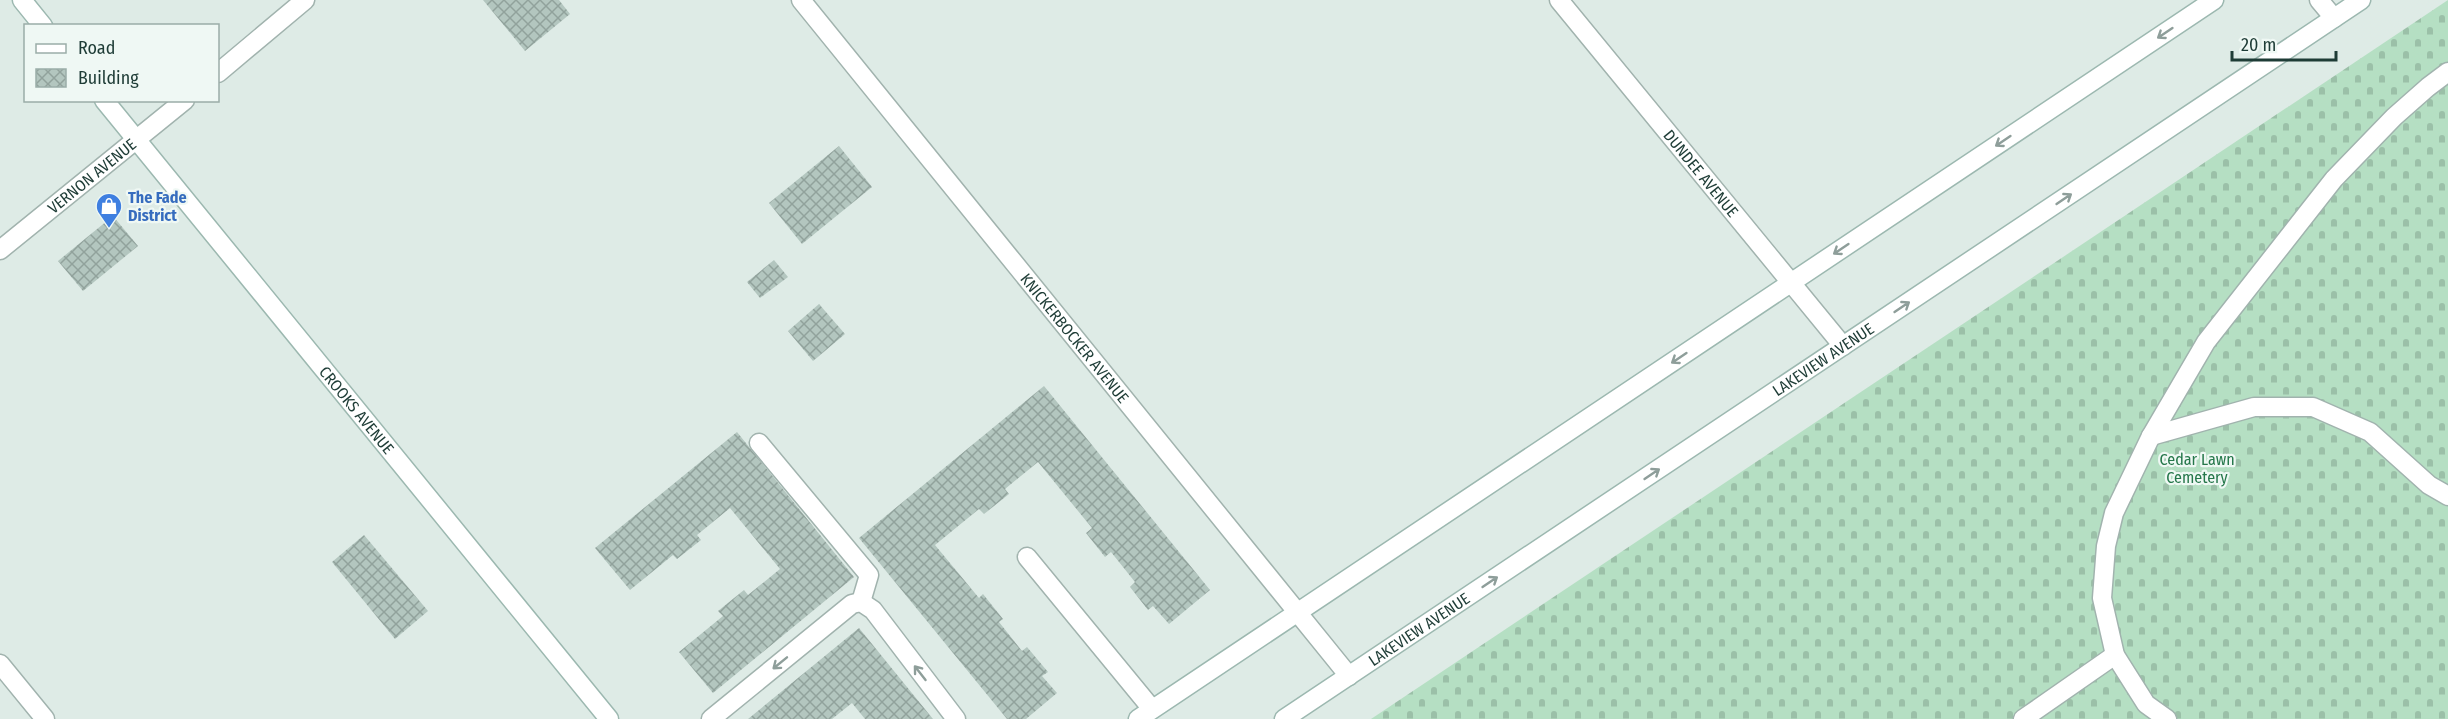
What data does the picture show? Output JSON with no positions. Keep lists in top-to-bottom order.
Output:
{
  "streets": {
    "street": [
      "DUNDEE AVENUE",
      "VERNON AVENUE",
      "KNICKERBOCKER AVENUE",
      "LAKEVIEW AVENUE",
      "CROOKS AVENUE"
    ]
  },
  "crossings": [
    ["DUNDEE AVENUE", "LAKEVIEW AVENUE"],
    ["VERNON AVENUE", "CROOKS AVENUE"],
    ["KNICKERBOCKER AVENUE", "LAKEVIEW AVENUE"]
  ],
  "parks": ["Cedar Lawn Cemetery"],
  "places": {
    "shop": ["The Fade District"]
  },
  "legend": ["Road", "Building"],
  "scale_bar": "20 m"
}
